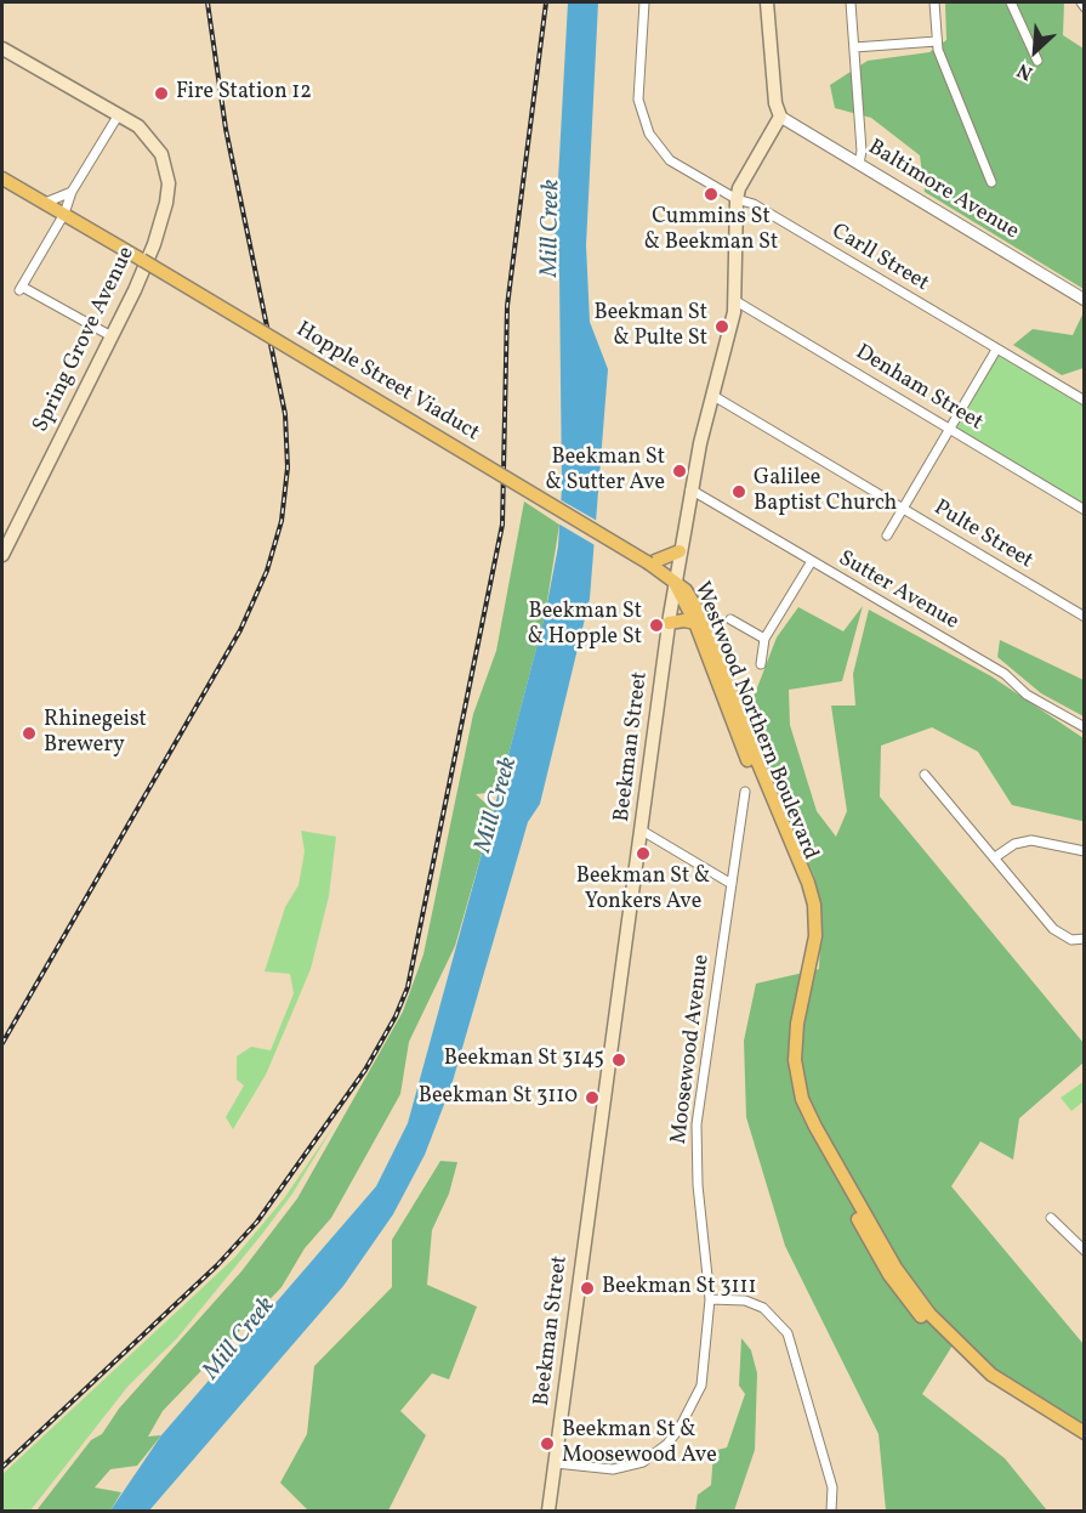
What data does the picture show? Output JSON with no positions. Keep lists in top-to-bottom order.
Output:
{
  "streets": {
    "main road": [
      "Spring Grove Avenue",
      "Hopple Street Viaduct",
      "Westwood Northern Boulevard",
      "Beekman Street"
    ],
    "street": [
      "Baltimore Avenue",
      "Carll Street",
      "Denham Street",
      "Pulte Street",
      "Sutter Avenue",
      "Moosewood Avenue"
    ]
  },
  "crossings": [
    ["Baltimore Avenue", "Beekman Street"],
    ["Carll Street", "Beekman Street"],
    ["Hopple Street Viaduct", "Westwood Northern Boulevard"],
    ["Hopple Street Viaduct", "Beekman Street"],
    ["Denham Street", "Beekman Street"],
    ["Pulte Street", "Beekman Street"],
    ["Sutter Avenue", "Beekman Street"],
    ["Westwood Northern Boulevard", "Beekman Street"],
    ["Beekman Street", "Moosewood Avenue"]
  ],
  "water": ["Mill Creek"],
  "places": [
    "Fire Station 12",
    "Cummins St & Beekman St",
    "Beekman St & Pulte St",
    "Beekman St & Sutter Ave",
    "Galilee Baptist Church",
    "Beekman St & Hopple St",
    "Rhinegeist Brewery",
    "Beekman St & Yonkers Ave",
    "Beekman St 3145",
    "Beekman St 3110",
    "Beekman St 3111",
    "Beekman St & Moosewood Ave"
  ],
  "north": "bottom left"
}
